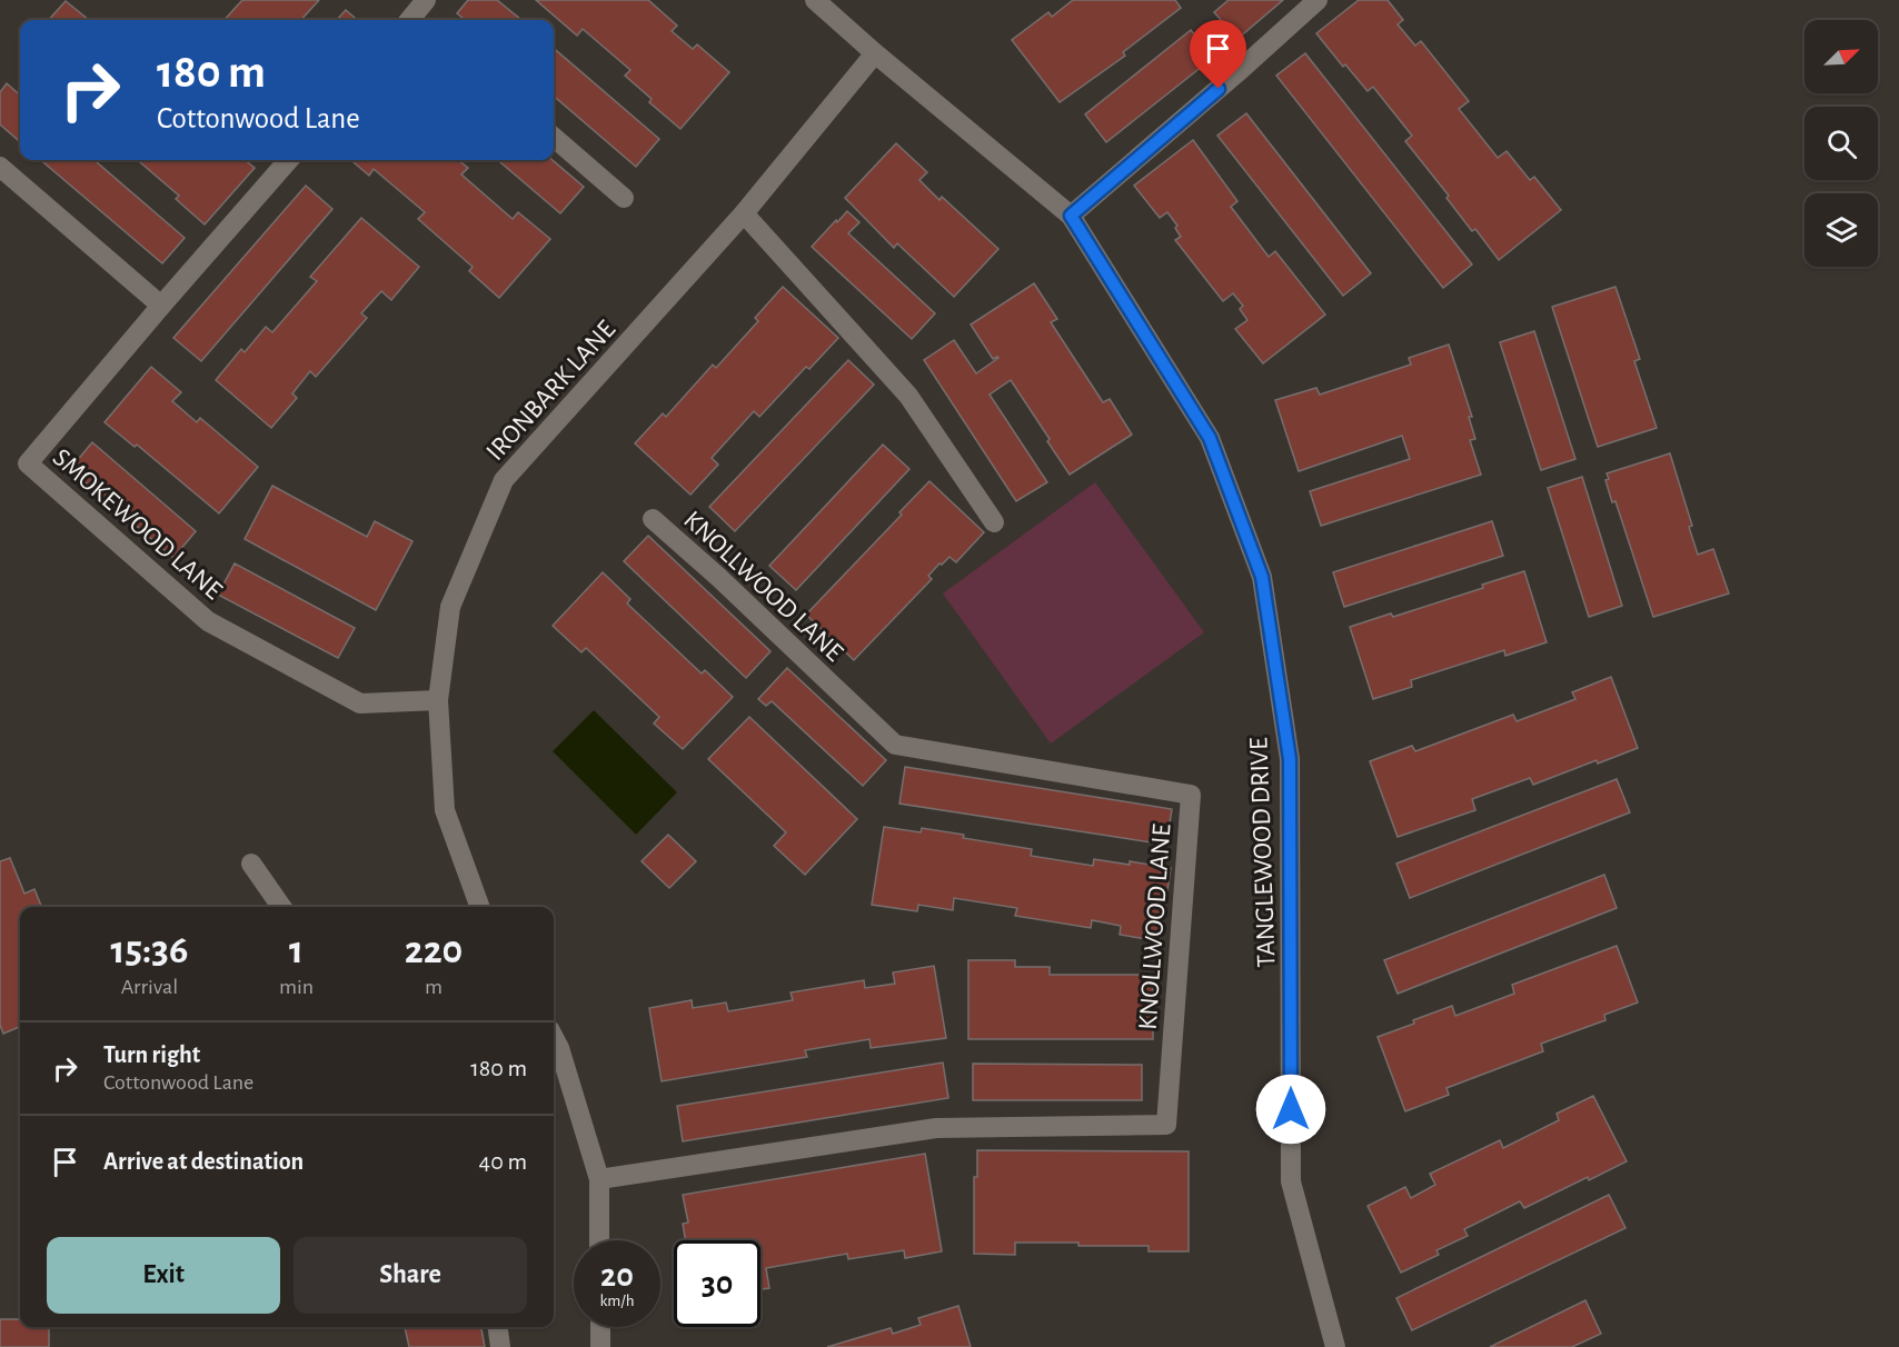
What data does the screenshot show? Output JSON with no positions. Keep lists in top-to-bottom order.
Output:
{
  "streets": {
    "street": [
      "IRONBARK LANE",
      "SMOKEWOOD LANE",
      "KNOLLWOOD LANE",
      "TANGLEWOOD DRIVE"
    ]
  },
  "crossings": [
    ["IRONBARK LANE", "SMOKEWOOD LANE"],
    ["IRONBARK LANE", "TANGLEWOOD DRIVE"]
  ],
  "north": "top right",
  "page": {
    "turn": ["180 m", "Cottonwood Lane"],
    "eta": [
      "15:36",
      "Arrival",
      "1",
      "min",
      "220",
      "m"
    ],
    "list": [
      {
        "name": "Turn right",
        "note": "Cottonwood Lane",
        "value": "180 m"
      },
      {
        "name": "Arrive at destination",
        "value": "40 m"
      }
    ],
    "buttons": ["Exit", "Share"],
    "speed": "20 km/h",
    "limit": "30"
  }
}
